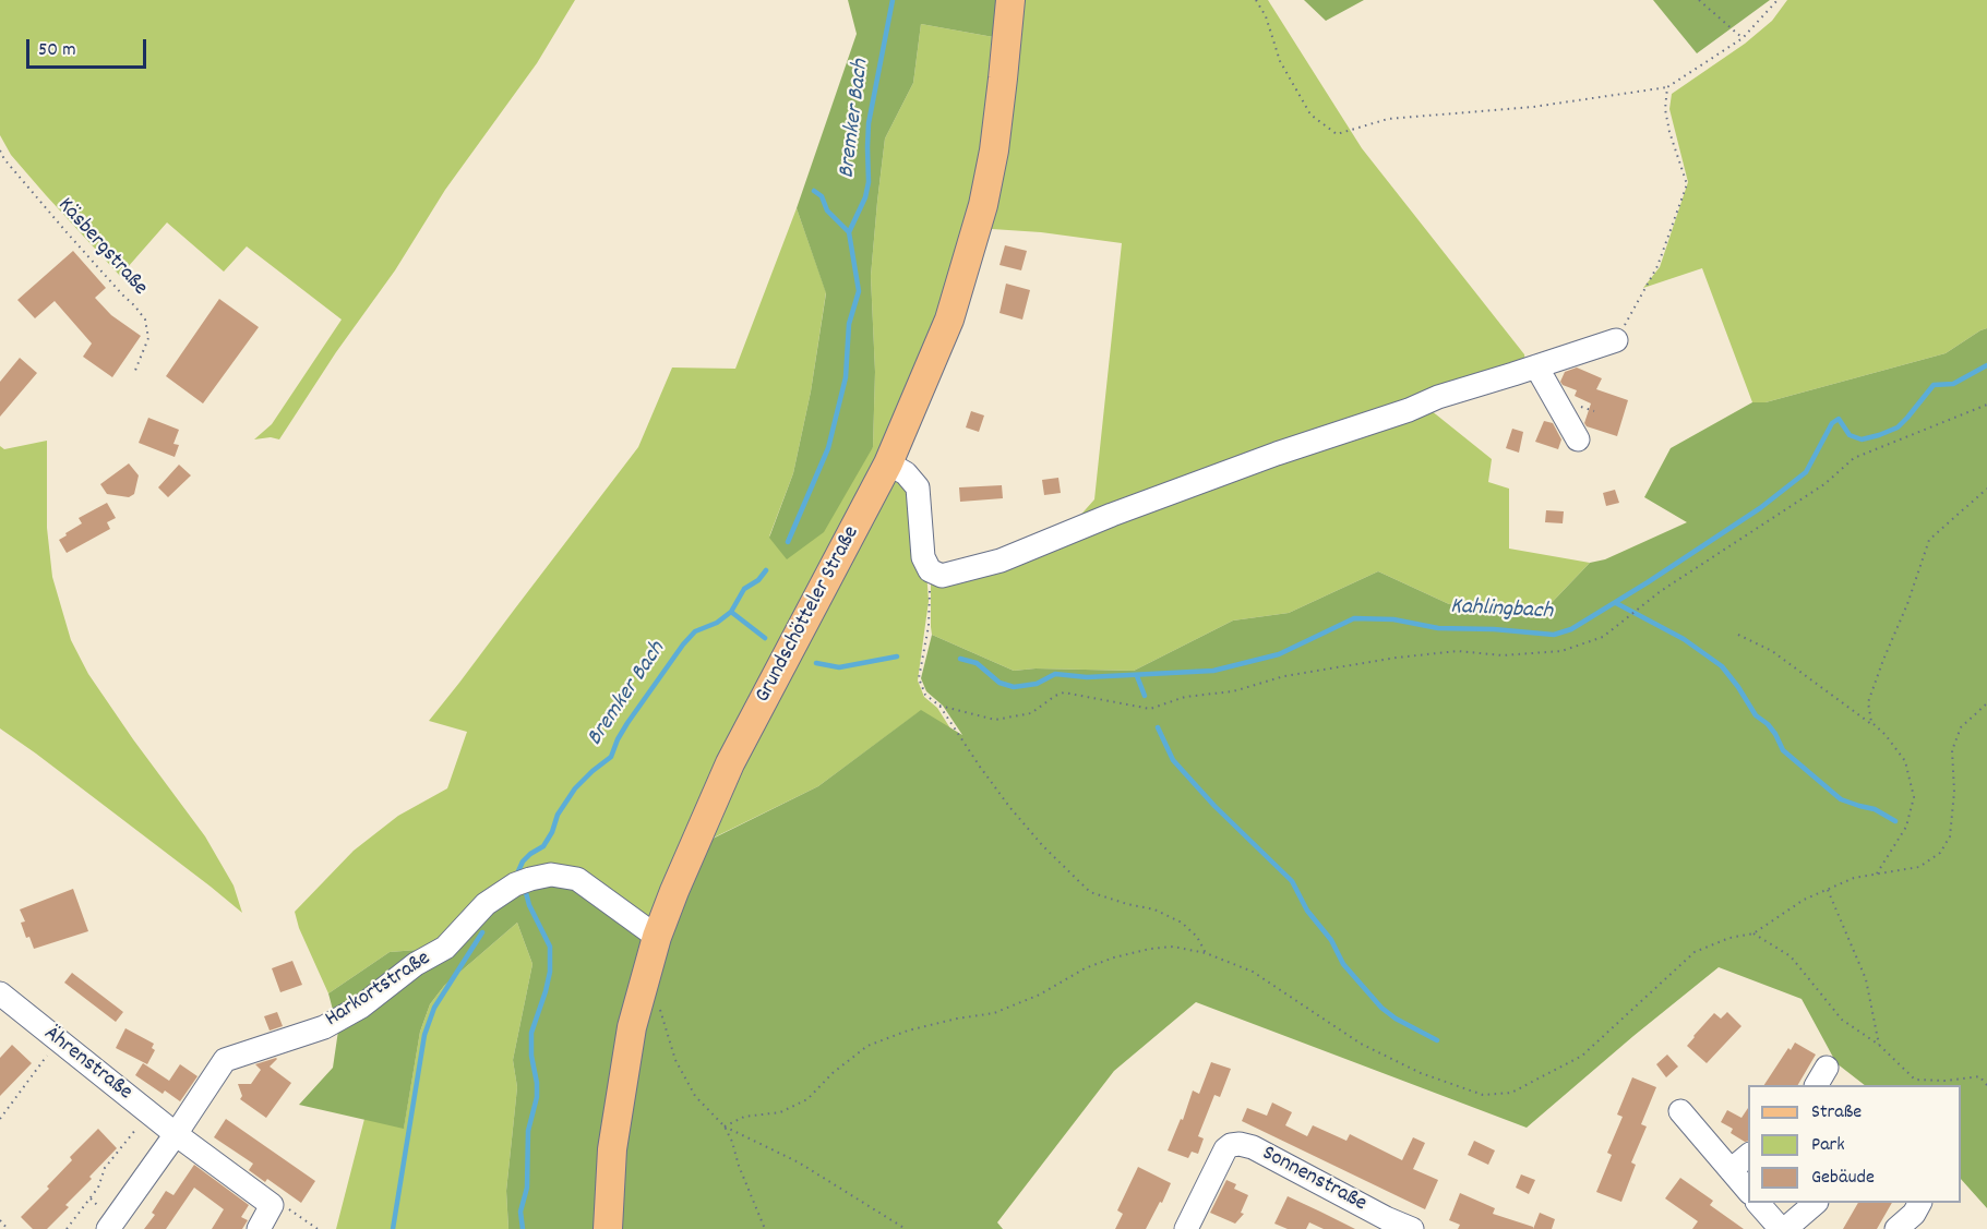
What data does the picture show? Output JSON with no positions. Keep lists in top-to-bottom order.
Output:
{
  "streets": {
    "main road": ["Grundschötteler Straße"],
    "street": ["Harkortstraße", "Ährenstraße", "Sonnenstraße"],
    "path": ["Käsbergstraße"]
  },
  "crossings": [
    ["Grundschötteler Straße", "Harkortstraße"],
    ["Harkortstraße", "Ährenstraße"]
  ],
  "water": ["Bremker Bach", "Kahlingbach"],
  "legend": ["Straße", "Park", "Gebäude"],
  "scale_bar": "50 m"
}
